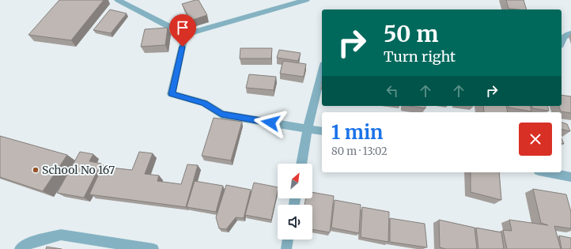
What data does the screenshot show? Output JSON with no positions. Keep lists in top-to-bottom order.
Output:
{
  "places": ["School No 167"],
  "north": "top right",
  "page": {
    "turn": ["50 m", "Turn right"],
    "heading": ["1 min", "80 m · 13:02"]
  }
}
